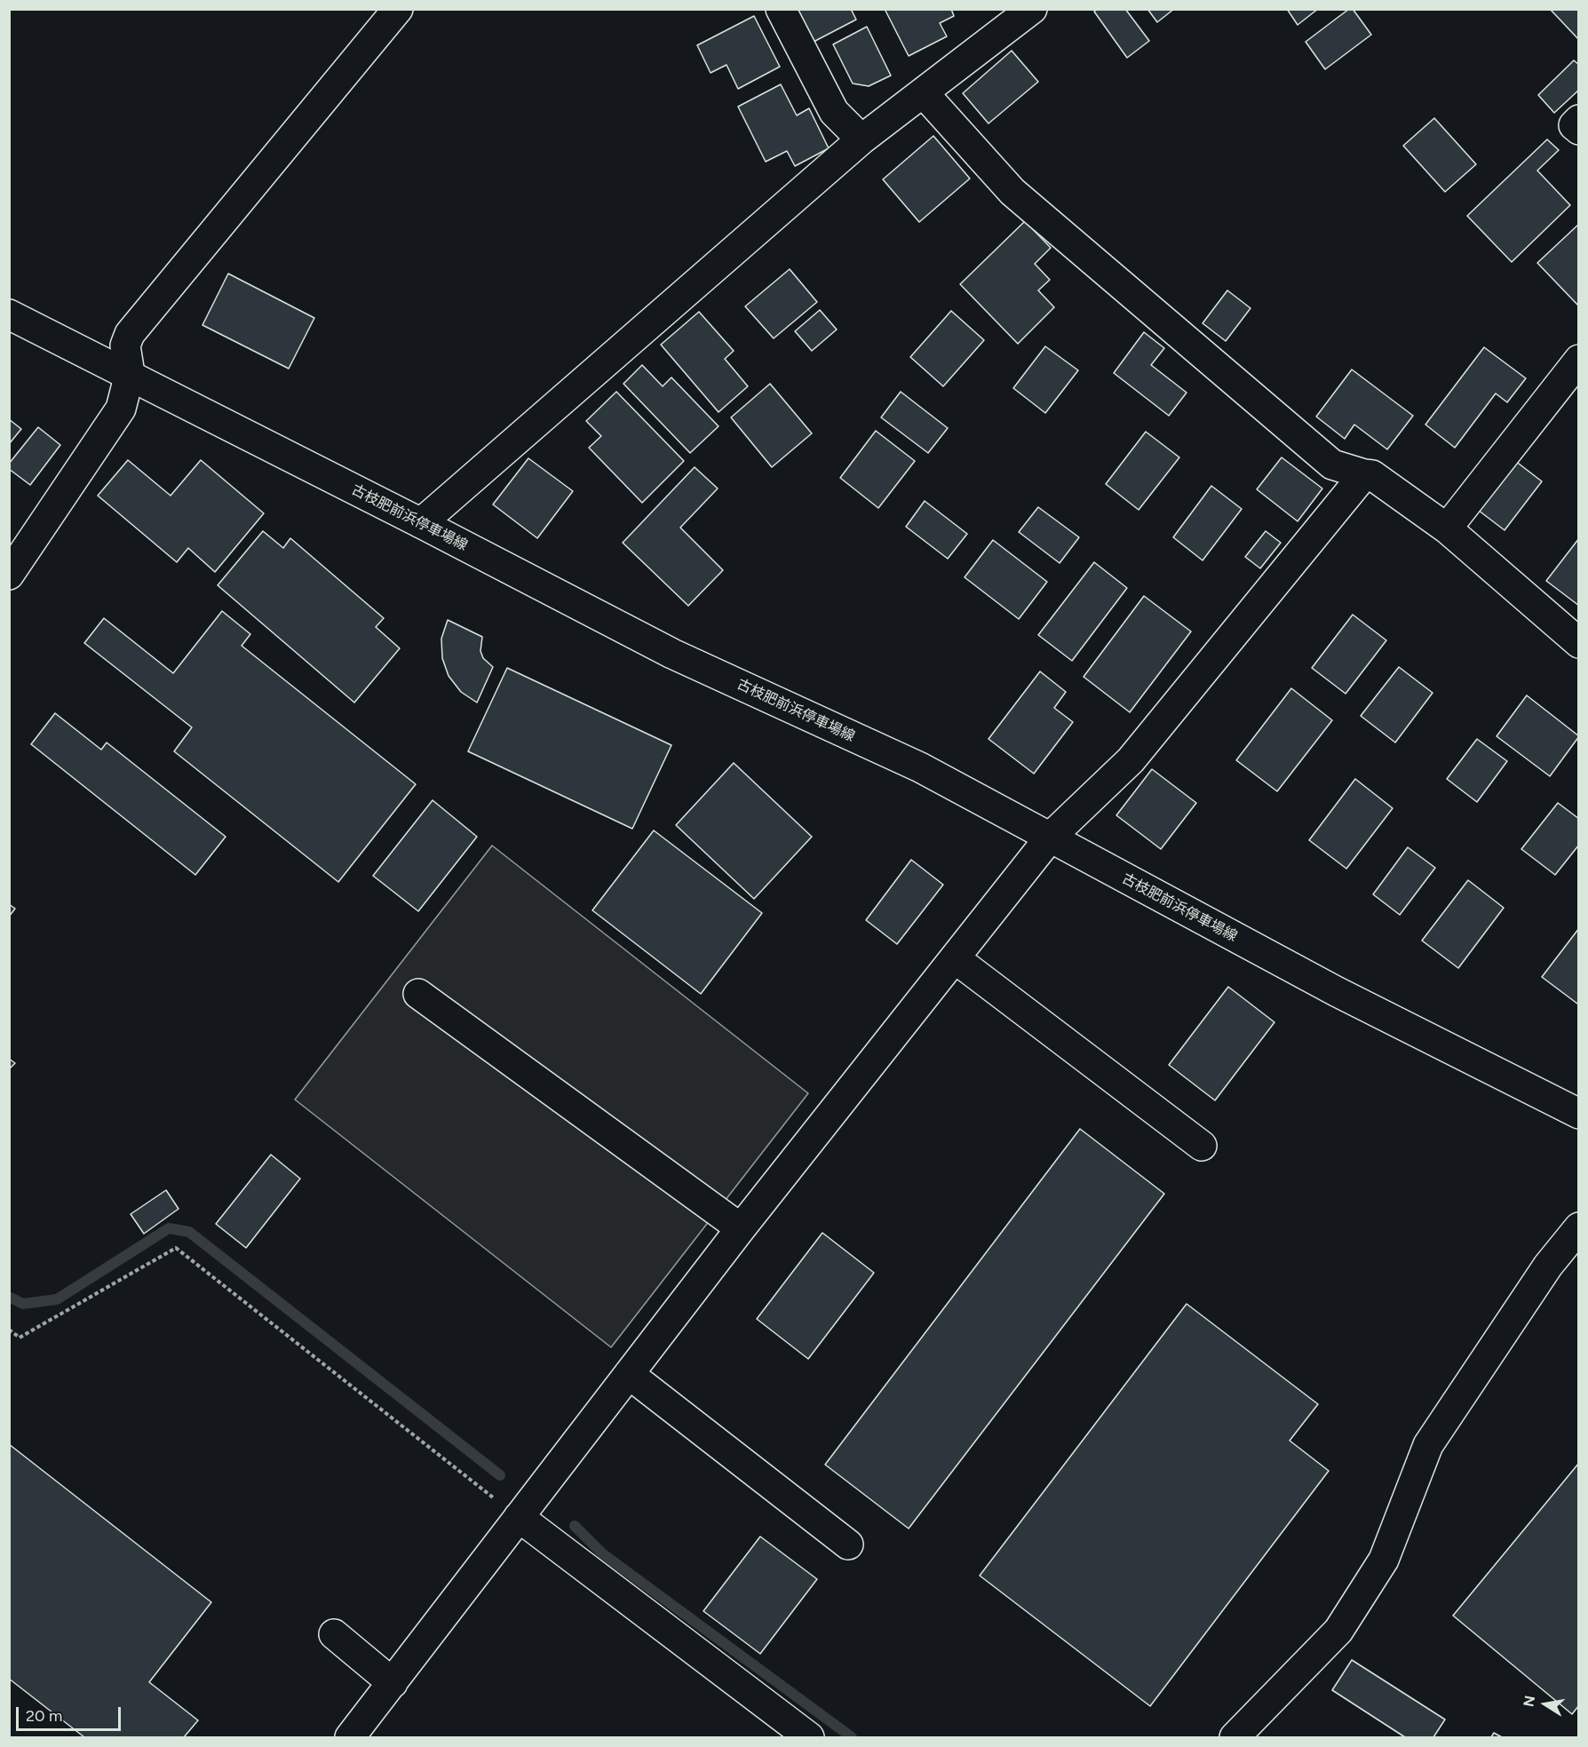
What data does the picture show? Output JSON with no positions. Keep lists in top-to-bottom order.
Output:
{
  "streets": {
    "street": ["古枝肥前浜停車場線"]
  },
  "scale_bar": "20 m",
  "north": "left"
}
